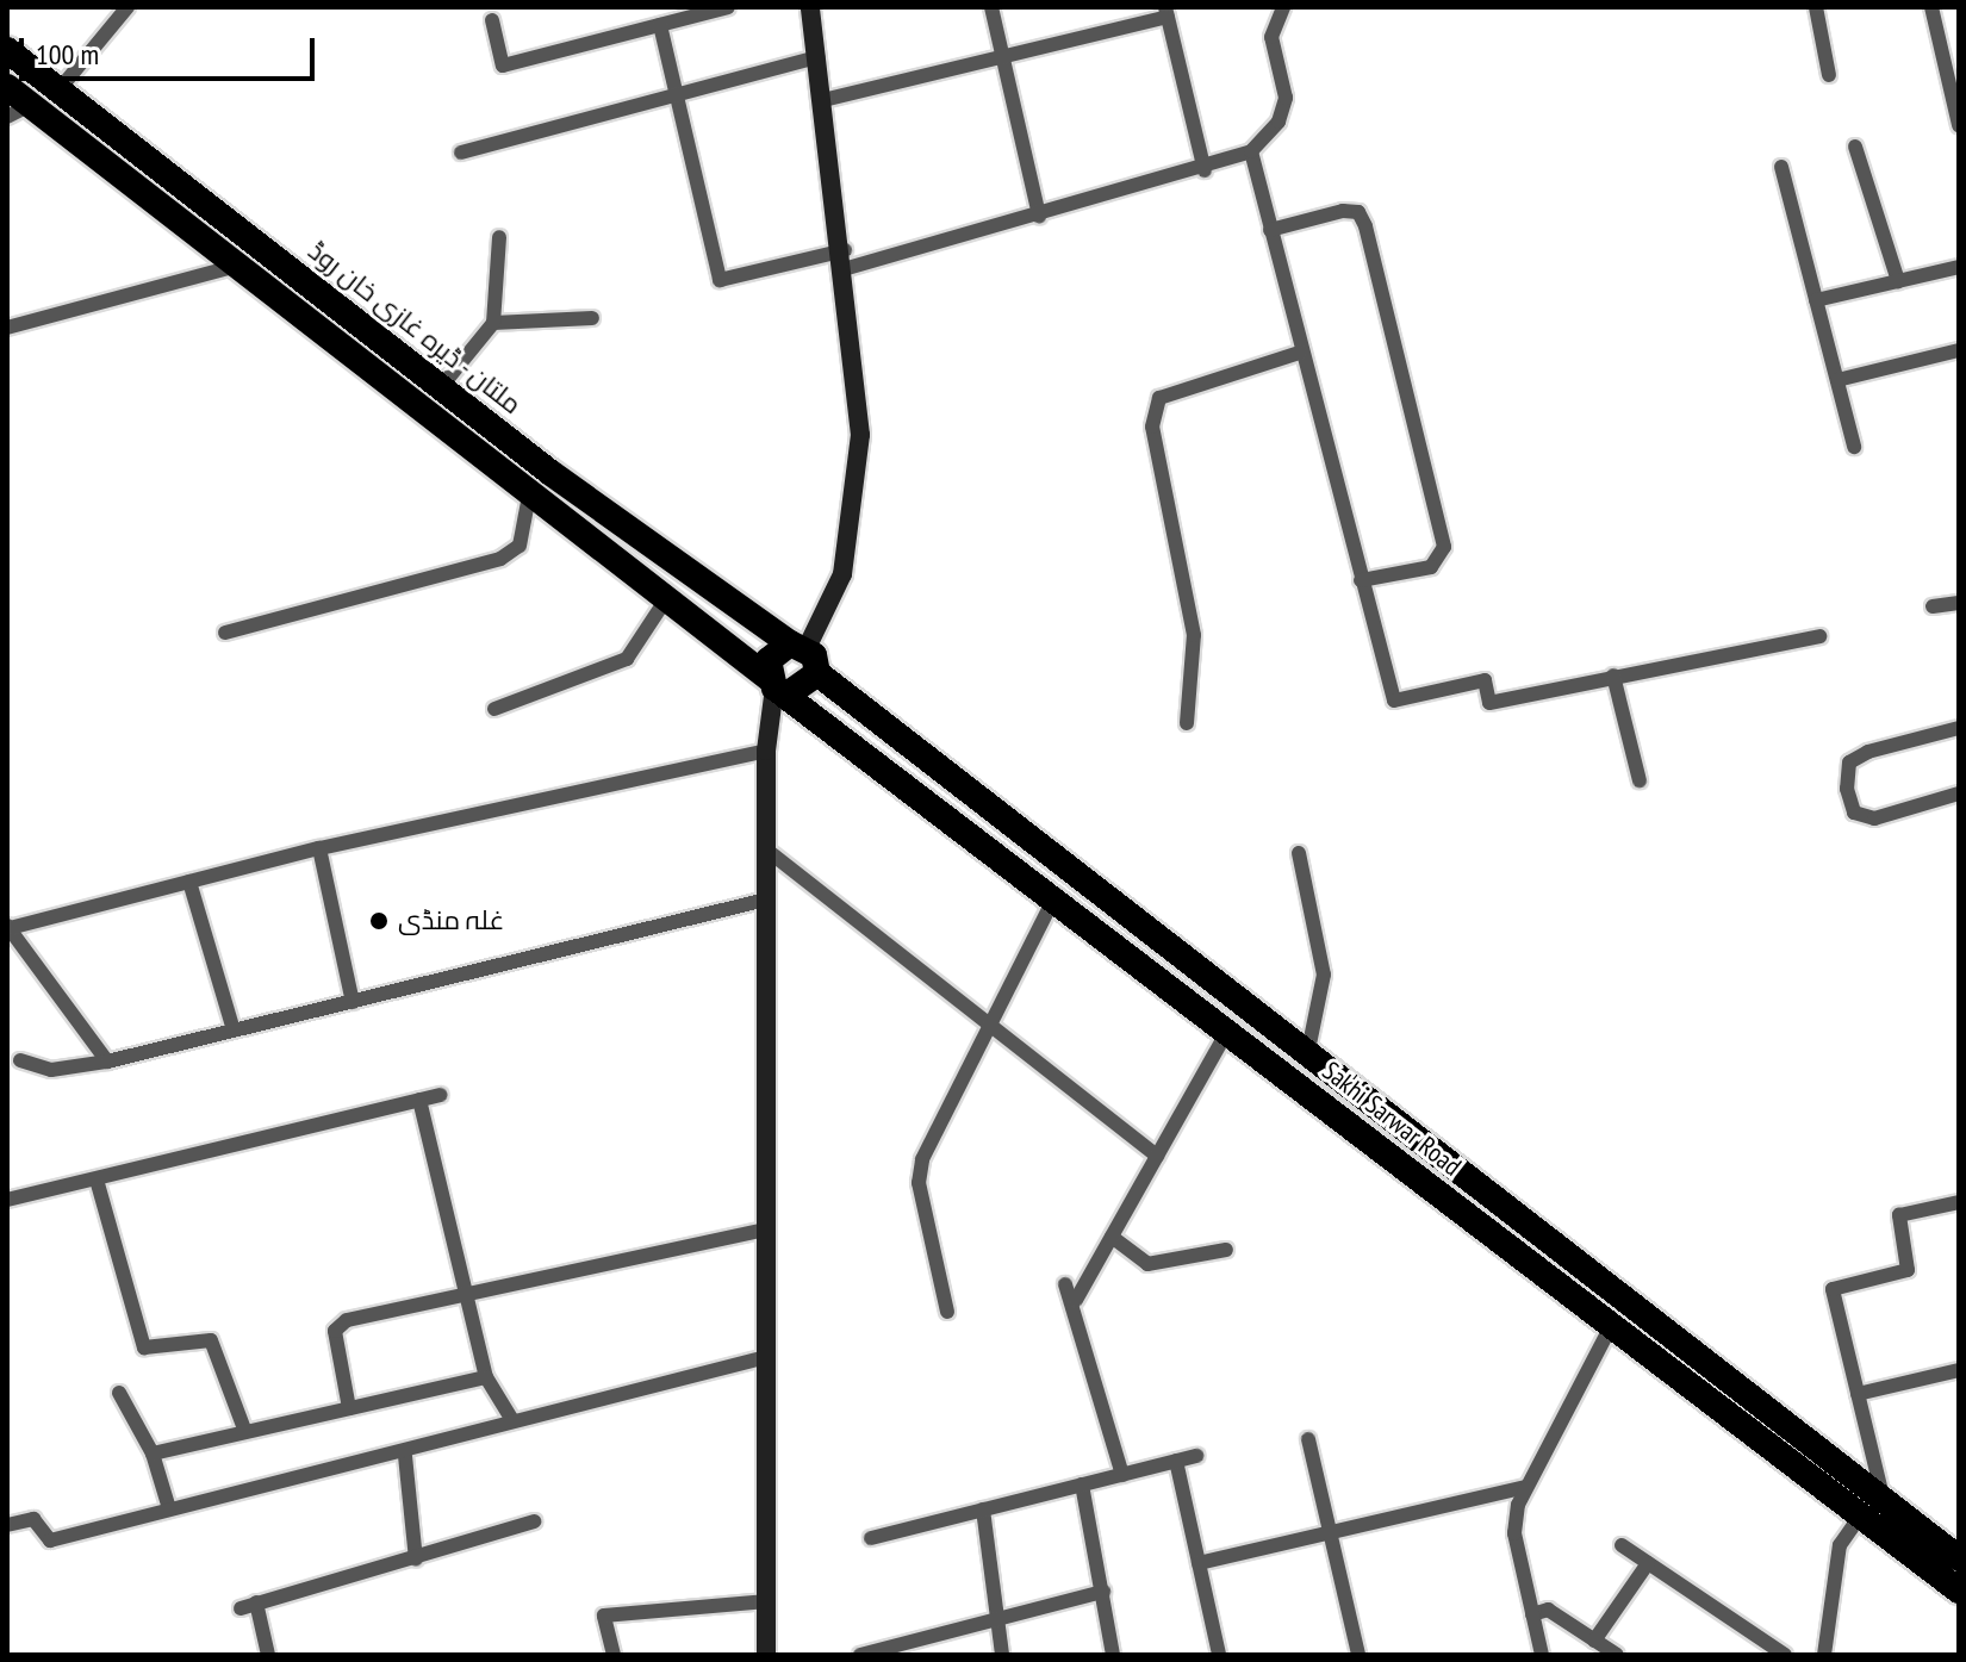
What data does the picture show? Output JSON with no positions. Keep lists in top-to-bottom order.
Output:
{
  "streets": {
    "highway": ["ملتان - ڈیرہ غازی خان روڈ", "Sakhi Sarwar Road"]
  },
  "places": ["غلہ منڈی"],
  "scale_bar": "100 m"
}
